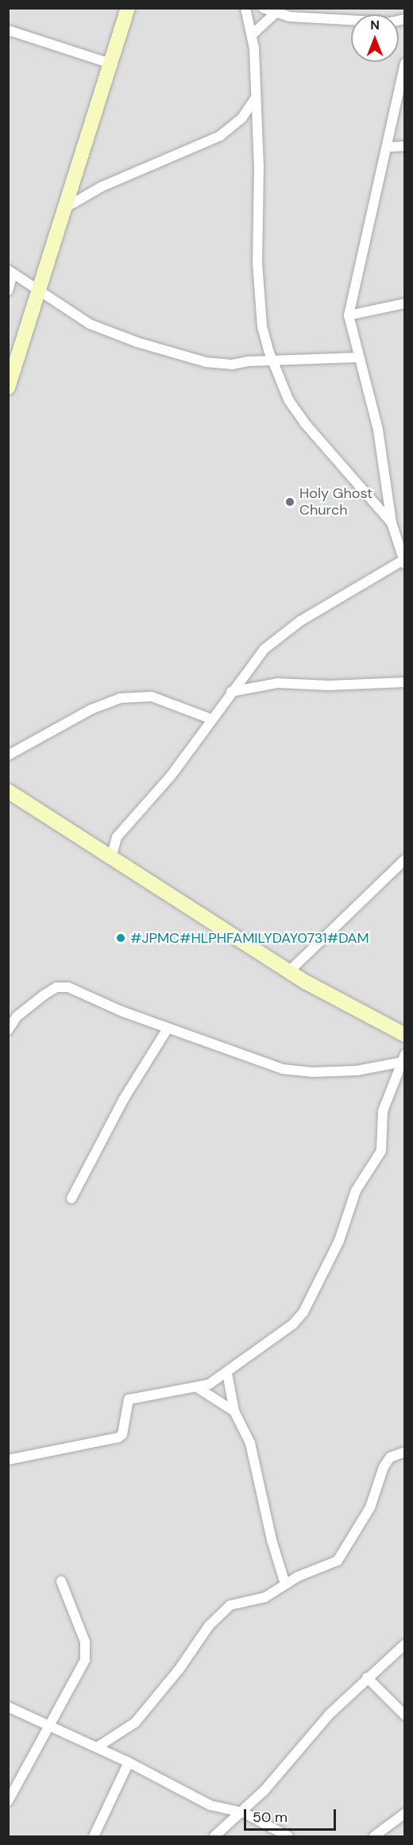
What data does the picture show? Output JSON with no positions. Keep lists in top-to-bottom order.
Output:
{
  "places": ["Holy Ghost Church", "#JPMC#HLPHFAMILYDAY0731#DAM"],
  "scale_bar": "50 m",
  "north": "top"
}
